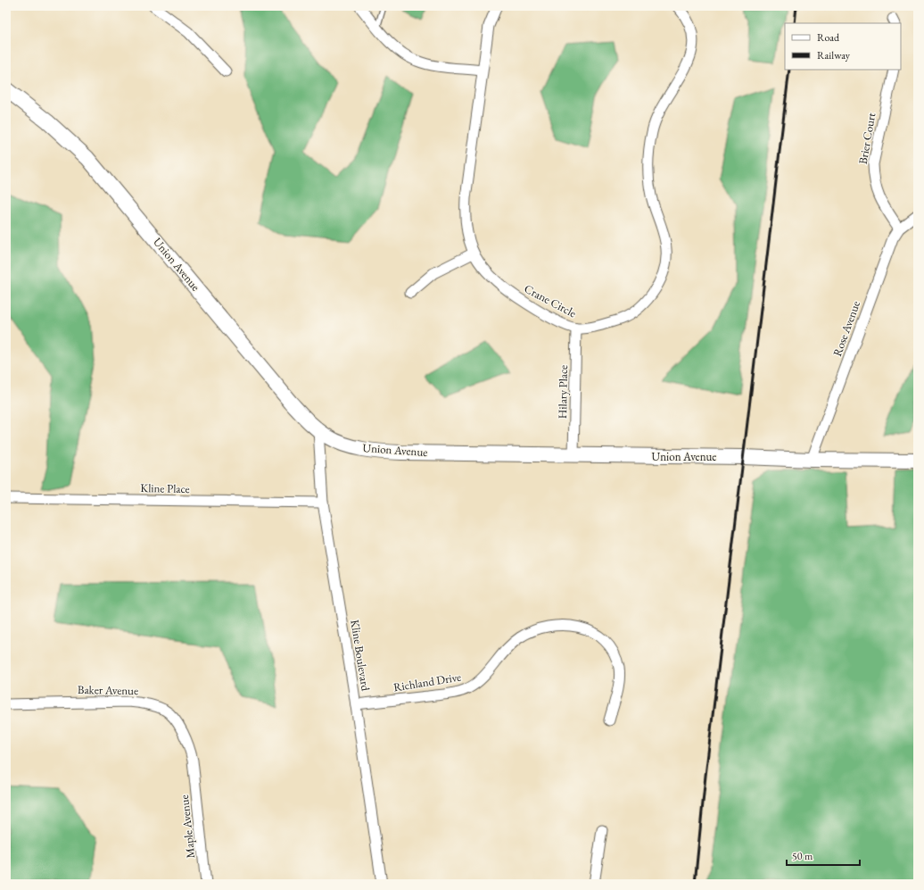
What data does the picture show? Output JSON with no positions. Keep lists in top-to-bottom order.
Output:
{
  "streets": {
    "main road": ["Union Avenue"],
    "street": [
      "Brier Court",
      "Crane Circle",
      "Rose Avenue",
      "Hilary Place",
      "Kline Place",
      "Kline Boulevard",
      "Richland Drive",
      "Baker Avenue",
      "Maple Avenue"
    ]
  },
  "crossings": [
    ["Brier Court", "Rose Avenue"],
    ["Union Avenue", "Rose Avenue"],
    ["Union Avenue", "Hilary Place"],
    ["Union Avenue", "Kline Boulevard"],
    ["Crane Circle", "Hilary Place"],
    ["Kline Place", "Kline Boulevard"],
    ["Kline Boulevard", "Richland Drive"],
    ["Baker Avenue", "Maple Avenue"]
  ],
  "legend": ["Road", "Railway"],
  "scale_bar": "50 m"
}
